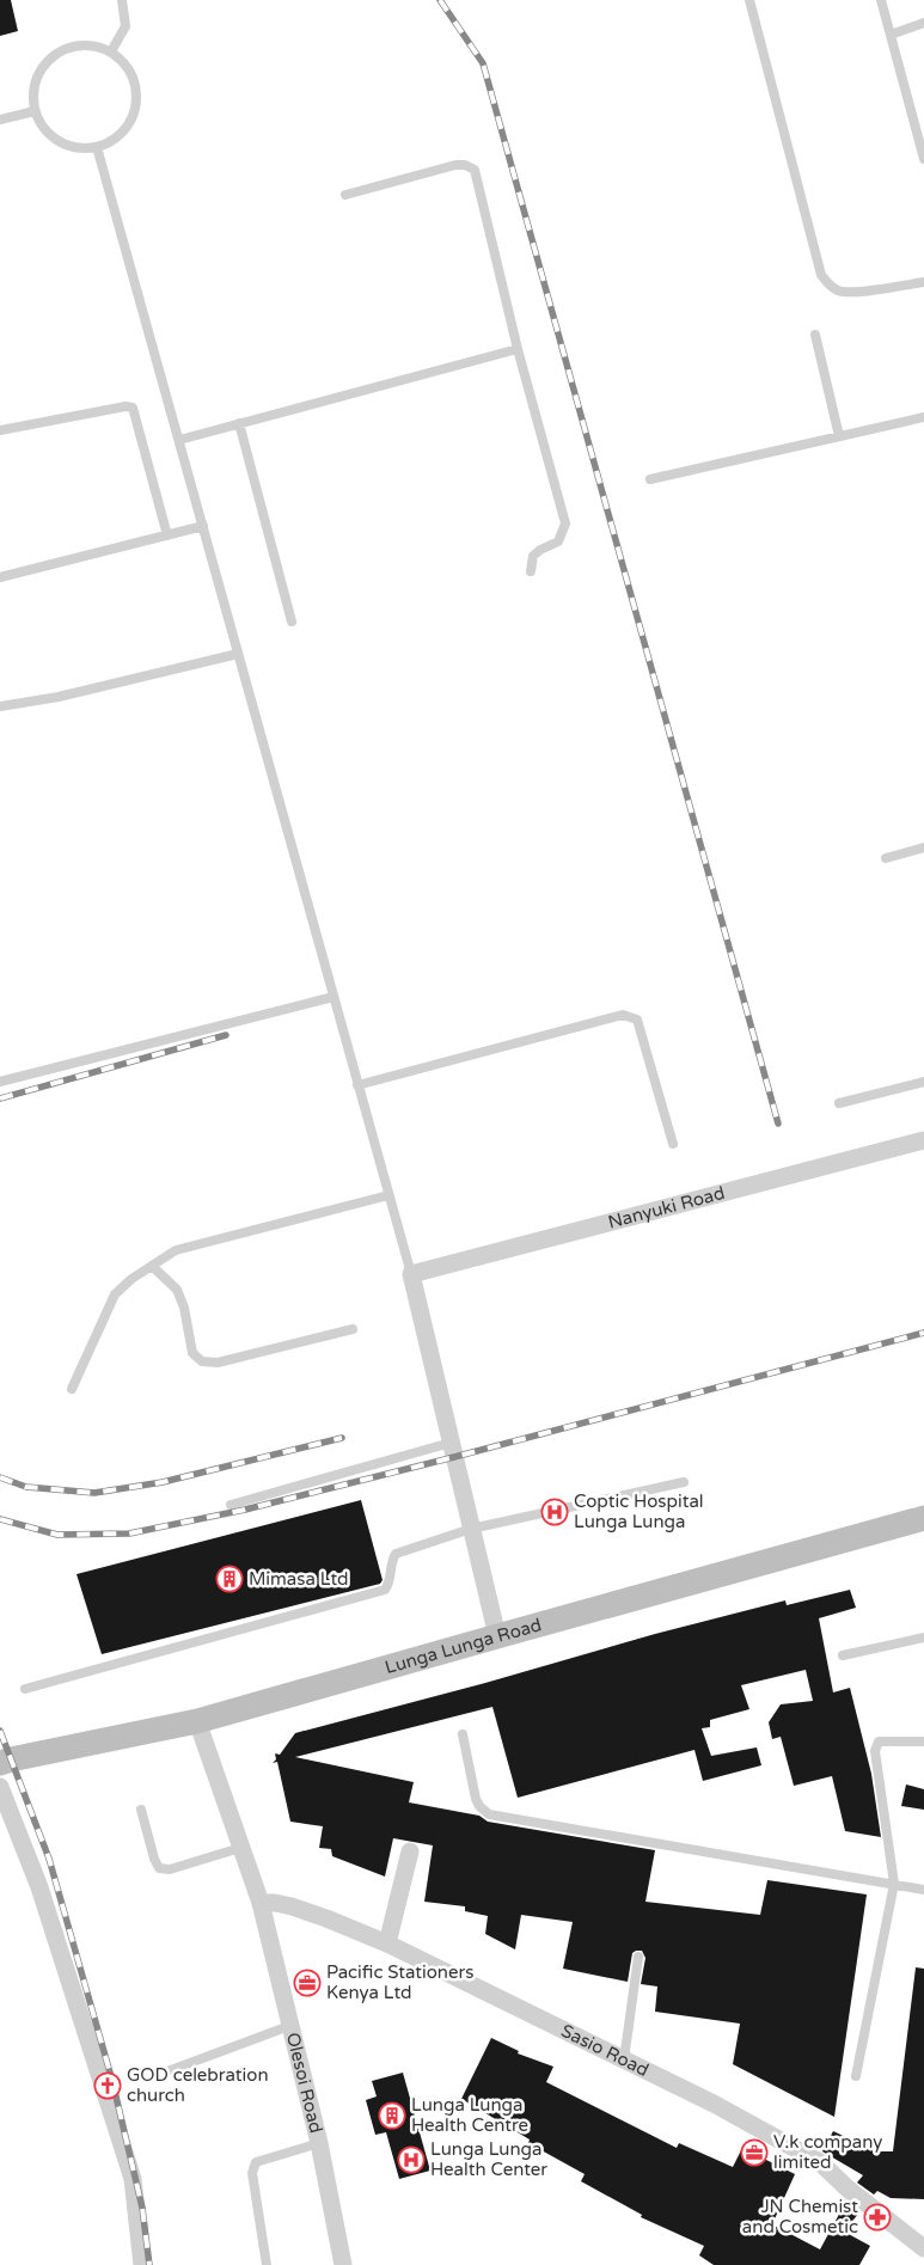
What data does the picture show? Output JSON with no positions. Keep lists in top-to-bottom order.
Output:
{
  "streets": {
    "main road": ["Lunga Lunga Road"],
    "street": ["Nanyuki Road", "Sasio Road", "Olesoi Road"]
  },
  "crossings": [
    ["Lunga Lunga Road", "Olesoi Road"],
    ["Sasio Road", "Olesoi Road"]
  ],
  "places": {
    "hospital": ["Coptic Hospital Lunga Lunga", "Lunga Lunga Health Center"],
    "building": ["Mimasa Ltd", "Lunga Lunga Health Centre"],
    "office": ["Pacific Stationers Kenya Ltd", "V.k company limited"],
    "church": ["GOD celebration church"],
    "pharmacy": ["JN Chemist and Cosmetic"]
  }
}
